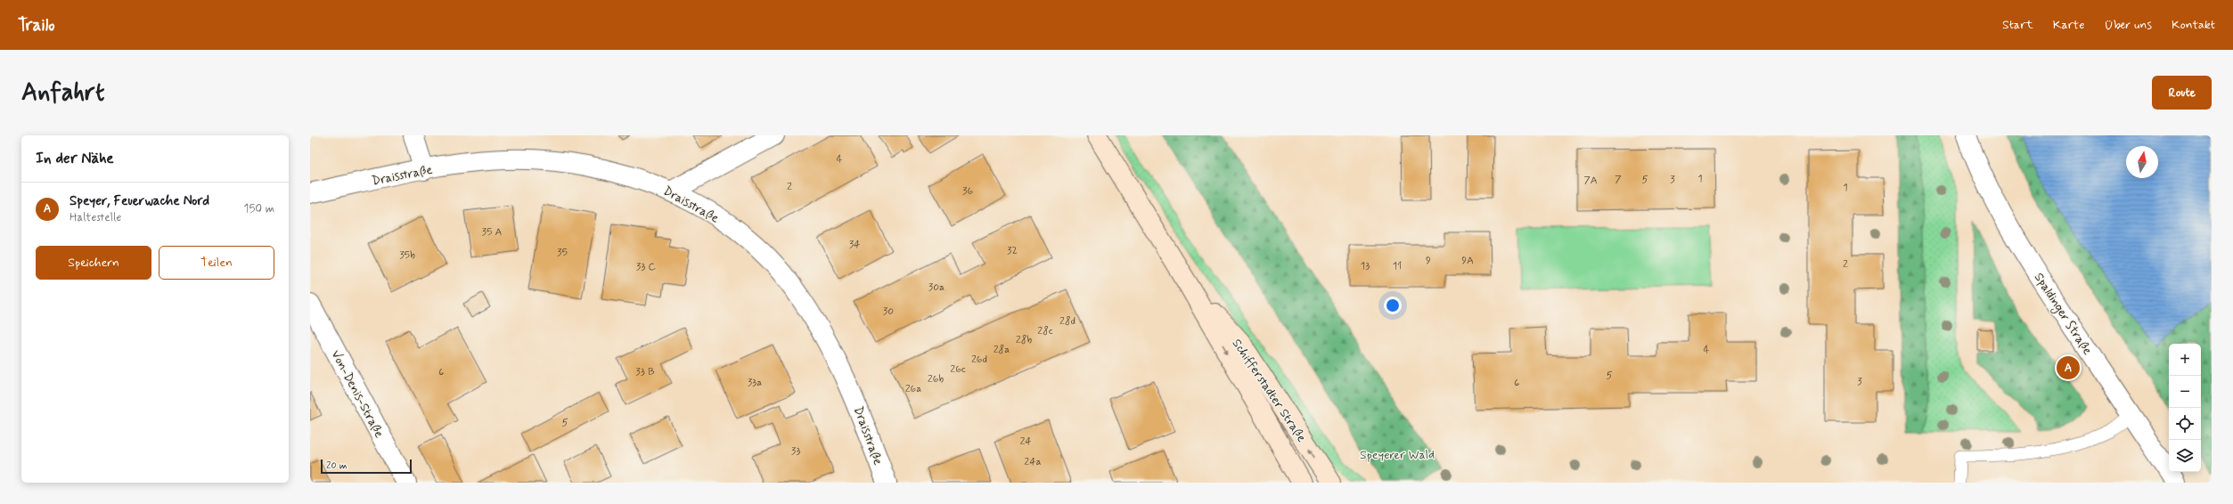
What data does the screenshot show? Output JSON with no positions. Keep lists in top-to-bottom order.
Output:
{
  "streets": {
    "main road": ["Schifferstadter Straße"],
    "street": ["Draisstraße", "Spaldinger Straße", "Von-Denis-Straße"]
  },
  "parks": ["Speyerer Wald"],
  "house_numbers": [
    "4",
    "1",
    "7",
    "5",
    "3",
    "7A",
    "2",
    "1",
    "36",
    "35 A",
    "34",
    "32",
    "35",
    "35b",
    "9",
    "9A",
    "2",
    "13",
    "11",
    "33 C",
    "30a",
    "30",
    "28d",
    "28c",
    "28b",
    "28a",
    "4",
    "26d",
    "26c",
    "6",
    "33 B",
    "5",
    "26b",
    "3",
    "33a",
    "6",
    "26a",
    "5",
    "24",
    "33",
    "24a"
  ],
  "scale_bar": "20 m",
  "north": "top",
  "page": {
    "header": "Trailo",
    "nav": [
      "Start",
      "Karte",
      "Über uns",
      "Kontakt"
    ],
    "buttons": [
      "Route",
      ["Speichern", "Teilen"]
    ],
    "title": "Anfahrt",
    "heading": "In der Nähe",
    "list": [
      {
        "mark": "A",
        "name": "Speyer, Feuerwache Nord",
        "note": "Haltestelle",
        "value": "150 m"
      }
    ],
    "map_buttons": ["+", "−"],
    "pins": "A",
    "scale": "20 m"
  }
}
